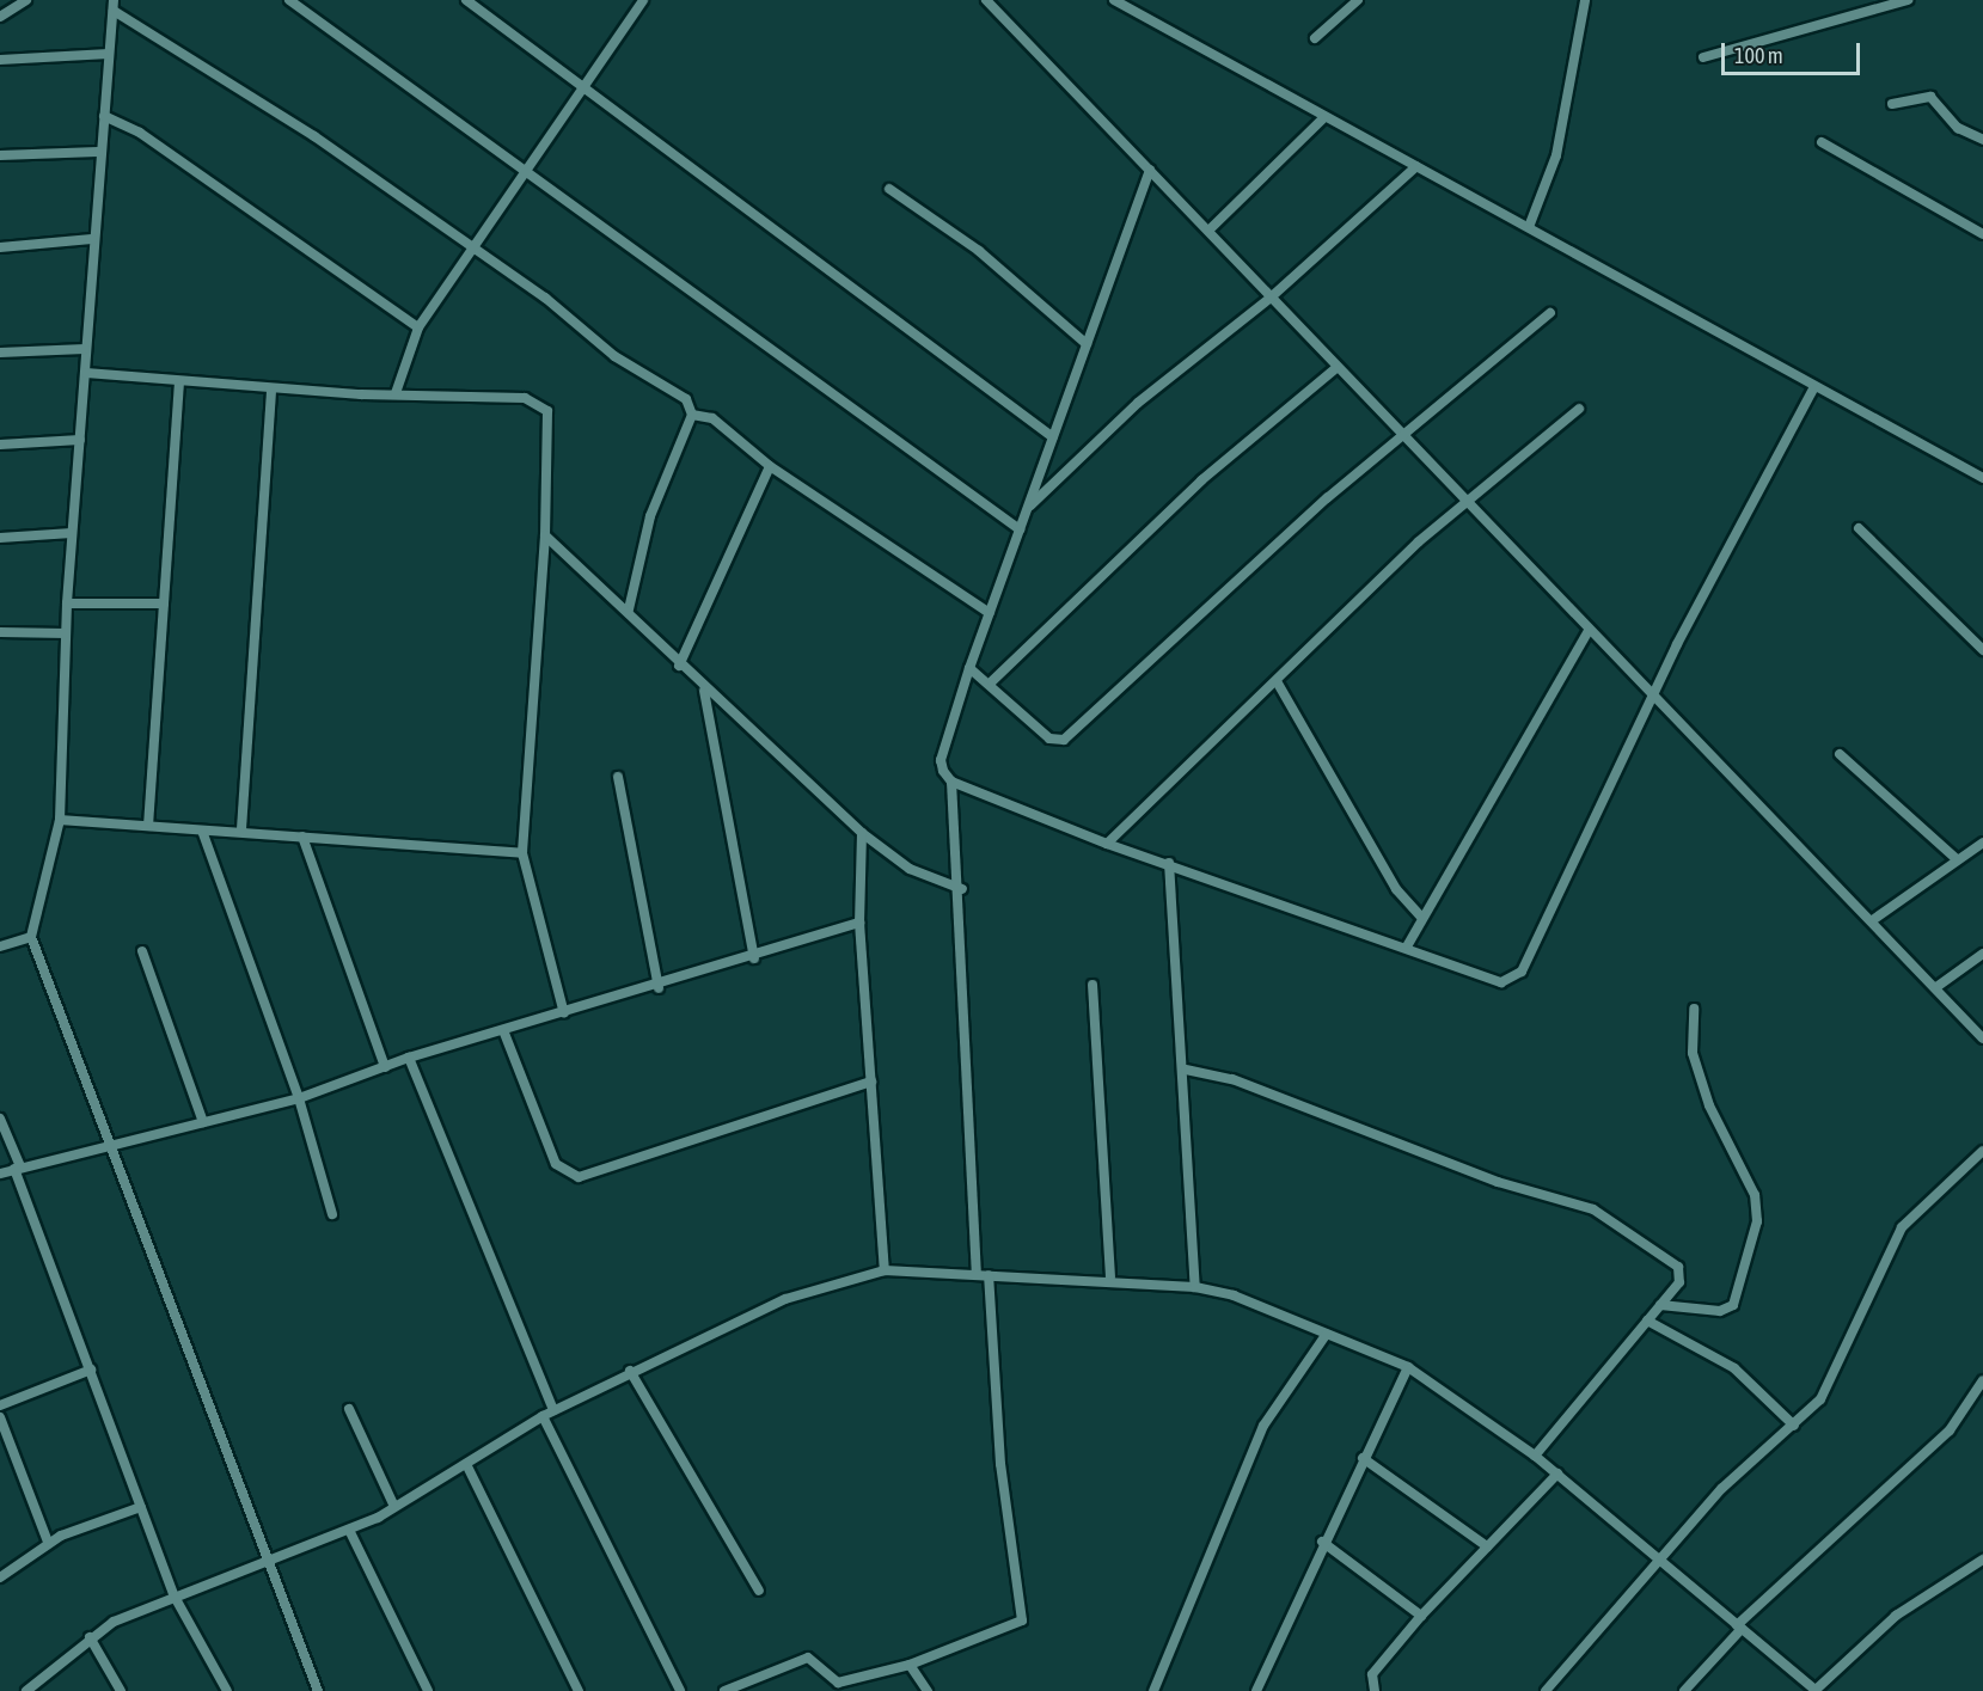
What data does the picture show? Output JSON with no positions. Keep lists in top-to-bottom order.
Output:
{
  "scale_bar": "100 m"
}
